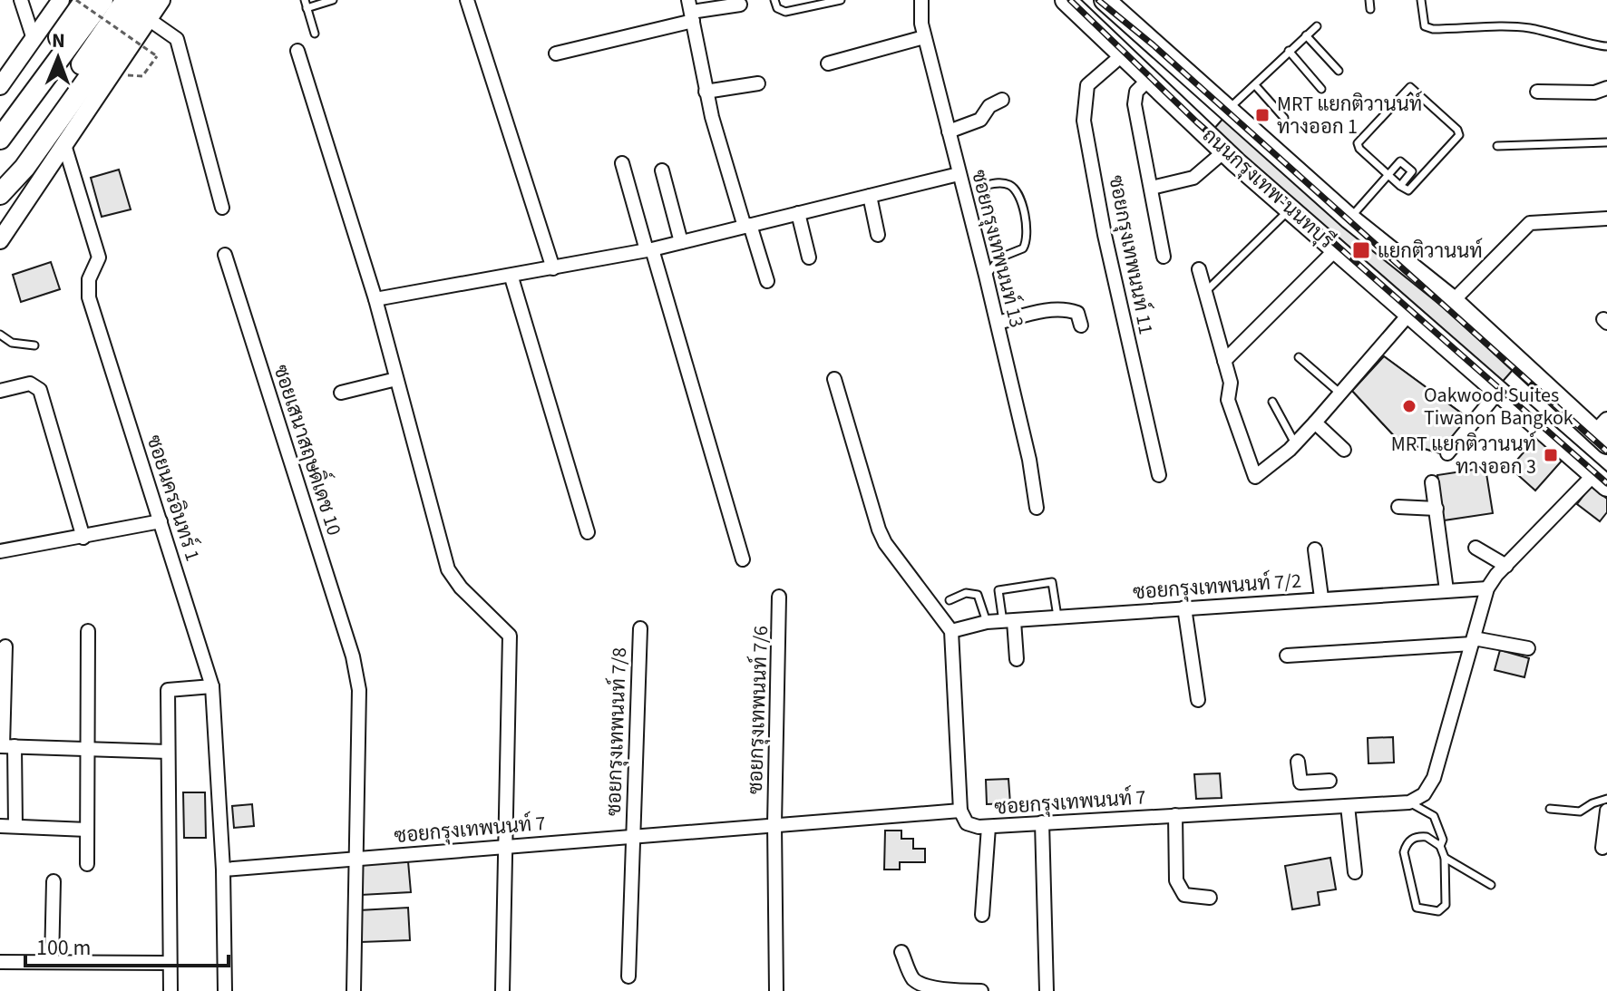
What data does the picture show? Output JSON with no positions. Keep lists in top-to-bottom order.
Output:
{
  "streets": {
    "main road": ["ถนนกรุงเทพ-นนทบุรี"],
    "street": [
      "ซอยกรุงเทพนนท์ 13",
      "ซอยกรุงเทพนนท์ 11",
      "ซอยเสนาสฤษดิ์เดช 10",
      "ซอยนครอินทร์ 1",
      "ซอยกรุงเทพนนท์ 7/2",
      "ซอยกรุงเทพนนท์ 7/6",
      "ซอยกรุงเทพนนท์ 7/8",
      "ซอยกรุงเทพนนท์ 7"
    ]
  },
  "crossings": [
    ["ถนนกรุงเทพ-นนทบุรี", "ซอยกรุงเทพนนท์ 11"],
    ["ซอยเสนาสฤษดิ์เดช 10", "ซอยกรุงเทพนนท์ 7"],
    ["ซอยนครอินทร์ 1", "ซอยกรุงเทพนนท์ 7"],
    ["ซอยกรุงเทพนนท์ 7/6", "ซอยกรุงเทพนนท์ 7"],
    ["ซอยกรุงเทพนนท์ 7/8", "ซอยกรุงเทพนนท์ 7"]
  ],
  "places": {
    "transit": ["MRT แยกติวานนท์ ทางออก 1", "แยกติวานนท์", "MRT แยกติวานนท์ ทางออก 3"],
    "other": ["Oakwood Suites Tiwanon Bangkok"]
  },
  "scale_bar": "100 m",
  "north": "top"
}
